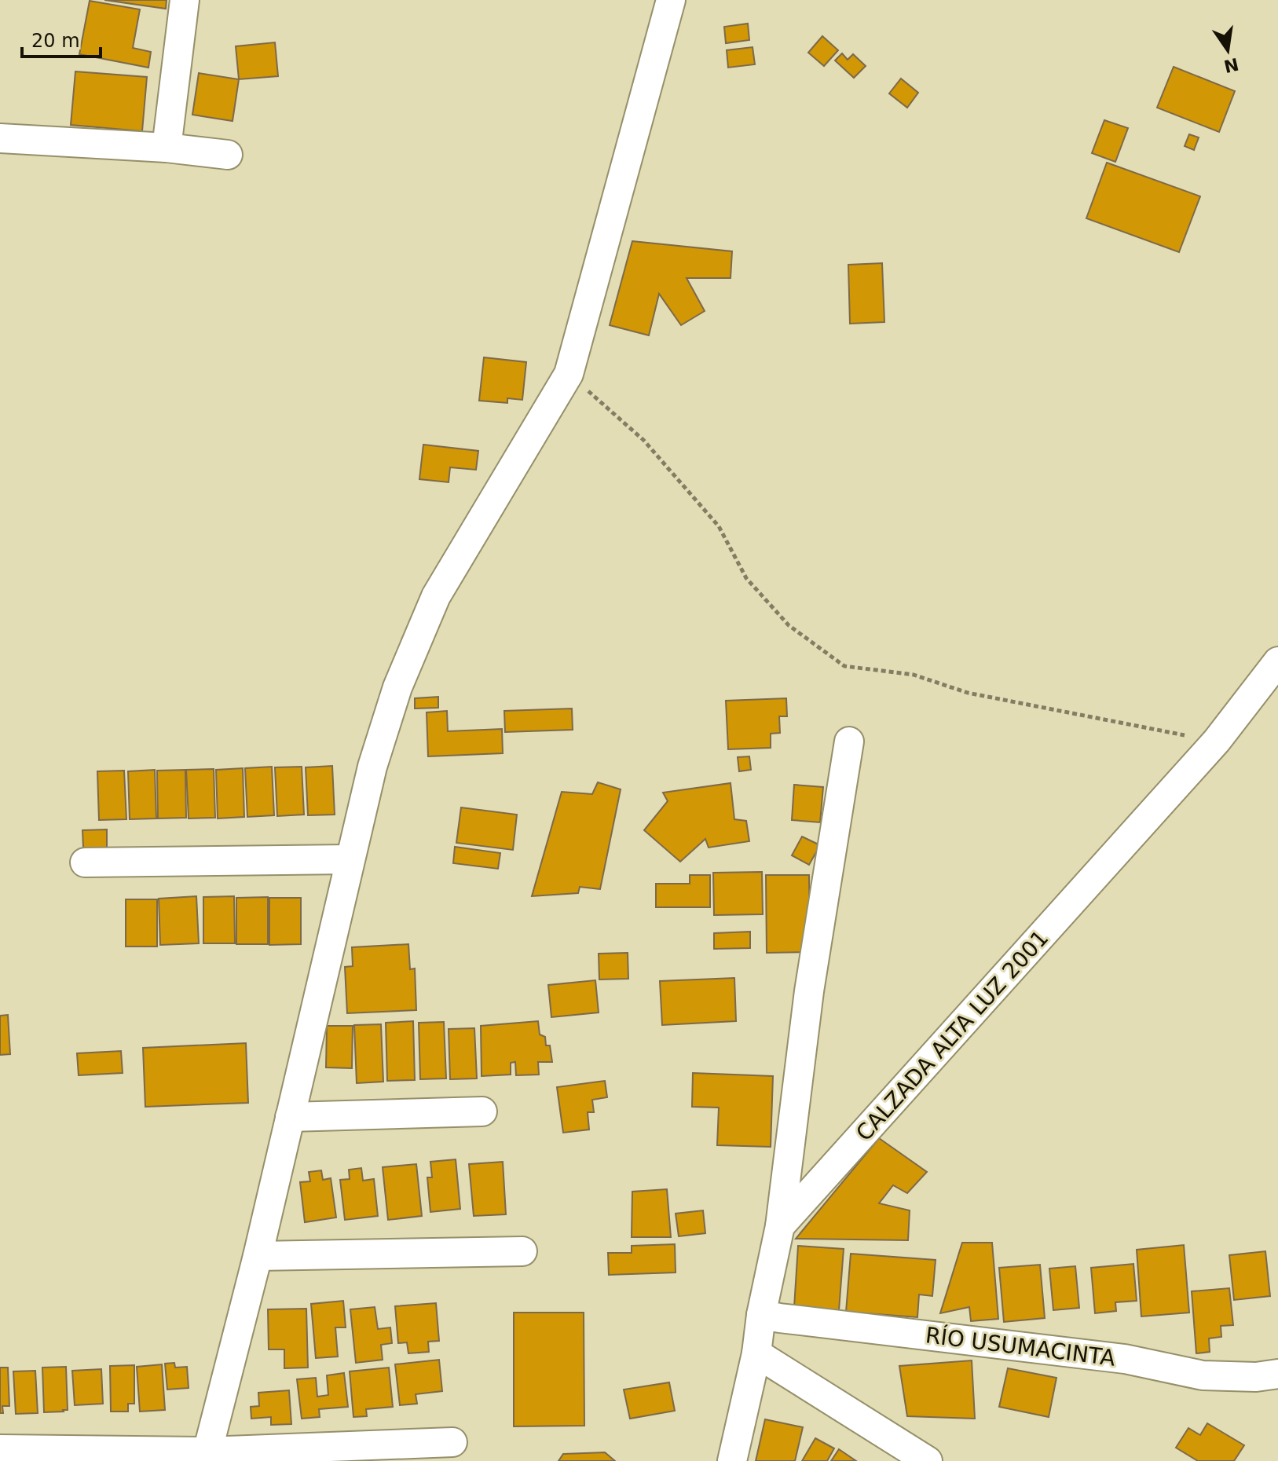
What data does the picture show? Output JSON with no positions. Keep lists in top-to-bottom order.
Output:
{
  "streets": {
    "street": ["CALZADA ALTA LUZ 2001", "RÍO USUMACINTA"]
  },
  "crossings": [
    ["CALZADA ALTA LUZ 2001", "RÍO USUMACINTA"]
  ],
  "scale_bar": "20 m",
  "north": "bottom"
}
